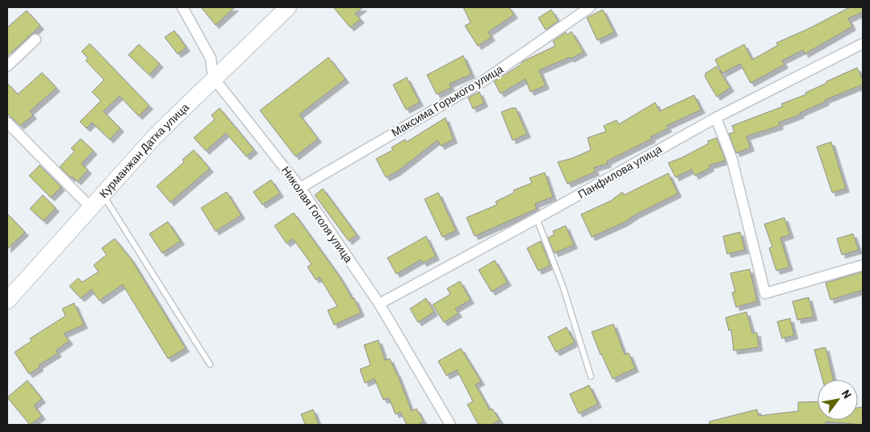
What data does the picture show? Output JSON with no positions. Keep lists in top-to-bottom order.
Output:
{
  "streets": {
    "main road": ["Курманжан Датка улица"],
    "street": ["Максима Горького улица", "Панфилова улица", "Николая Гоголя улица"]
  },
  "crossings": [
    ["Максима Горького улица", "Николая Гоголя улица"],
    ["Курманжан Датка улица", "Николая Гоголя улица"],
    ["Панфилова улица", "Николая Гоголя улица"]
  ],
  "north": "top right"
}
